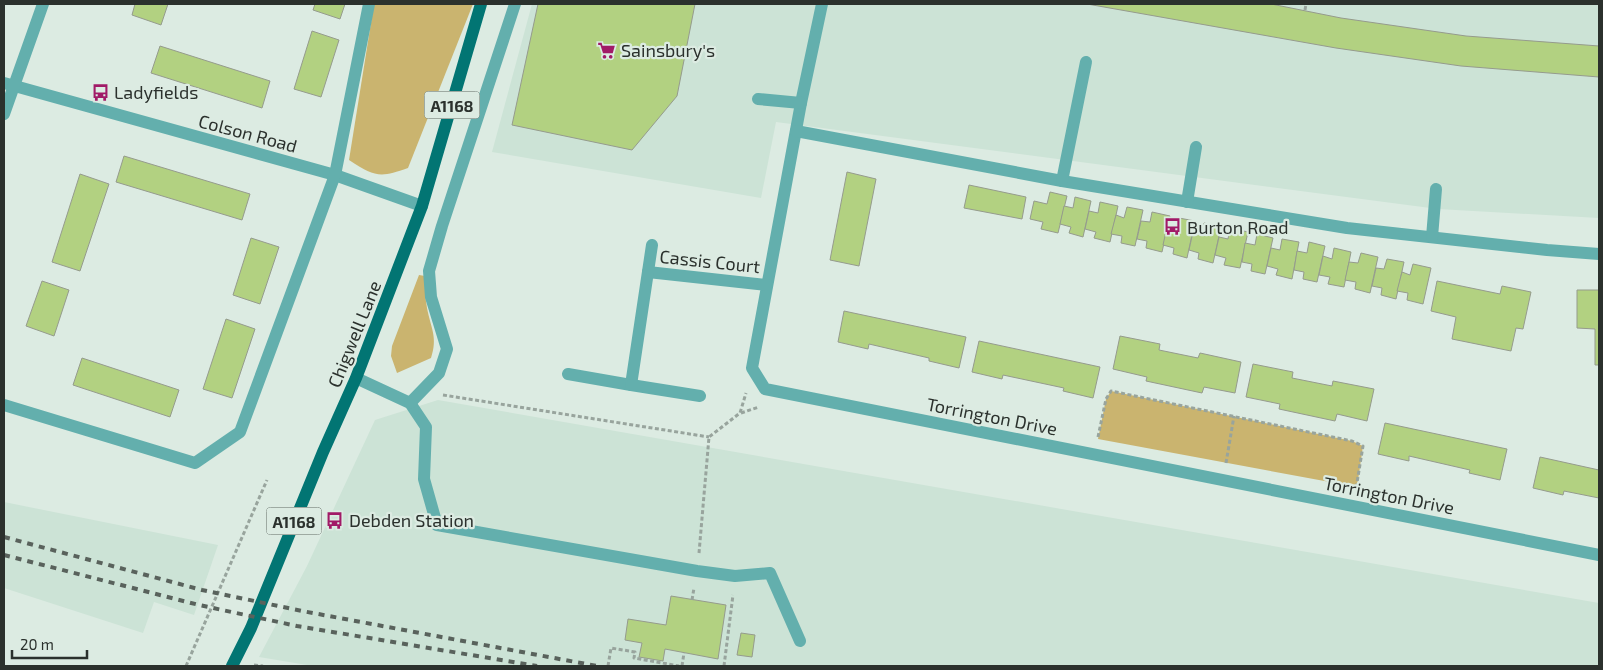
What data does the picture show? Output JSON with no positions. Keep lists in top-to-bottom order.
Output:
{
  "streets": {
    "main road": ["A1168", "Chigwell Lane"],
    "street": ["Colson Road", "Cassis Court", "Torrington Drive"]
  },
  "crossings": [
    ["Colson Road", "Chigwell Lane"]
  ],
  "places": {
    "supermarket": ["Sainsbury's"],
    "bus stop": ["Ladyfields", "Burton Road", "Debden Station"]
  },
  "scale_bar": "20 m"
}
